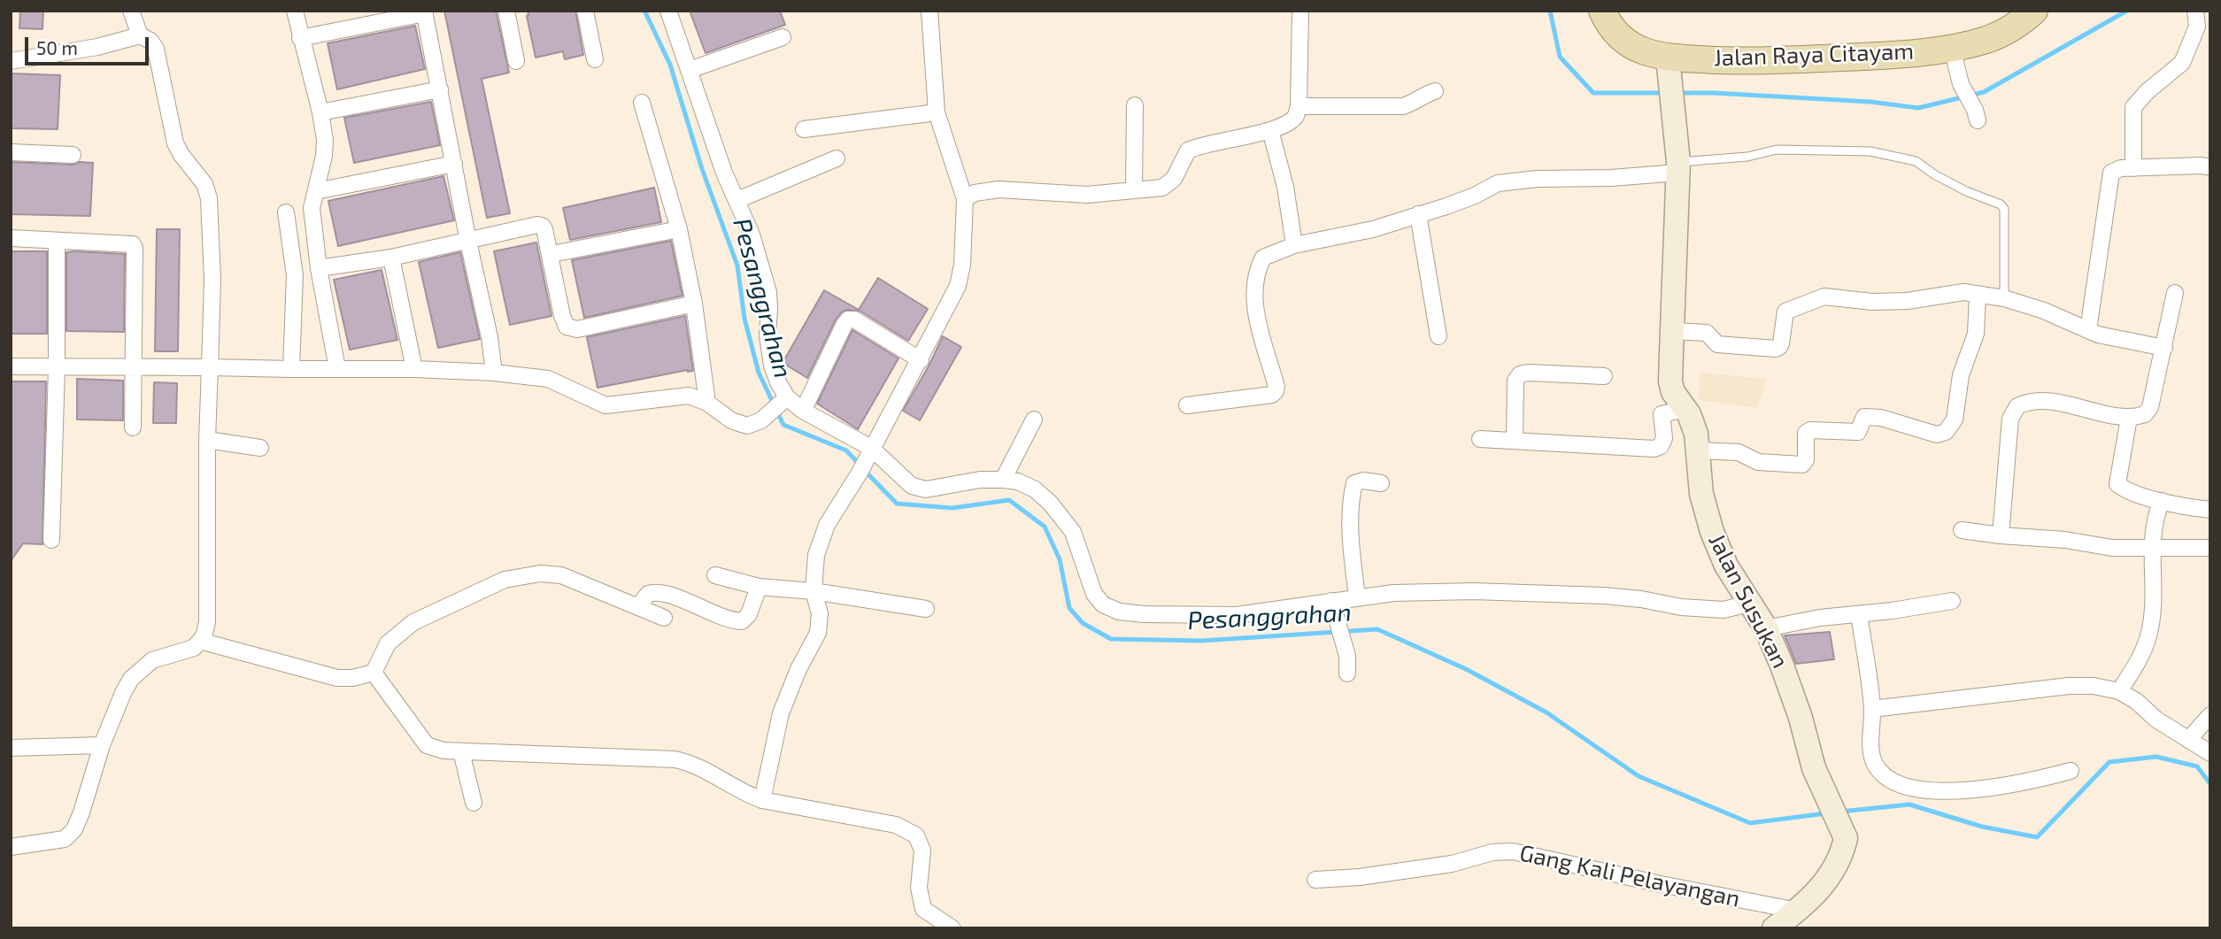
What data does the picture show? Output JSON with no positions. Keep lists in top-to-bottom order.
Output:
{
  "streets": {
    "main road": ["Jalan Raya Citayam"],
    "street": ["Jalan Susukan", "Gang Kali Pelayangan"]
  },
  "crossings": [
    ["Jalan Raya Citayam", "Jalan Susukan"],
    ["Jalan Susukan", "Gang Kali Pelayangan"]
  ],
  "water": ["Pesanggrahan"],
  "scale_bar": "50 m"
}
